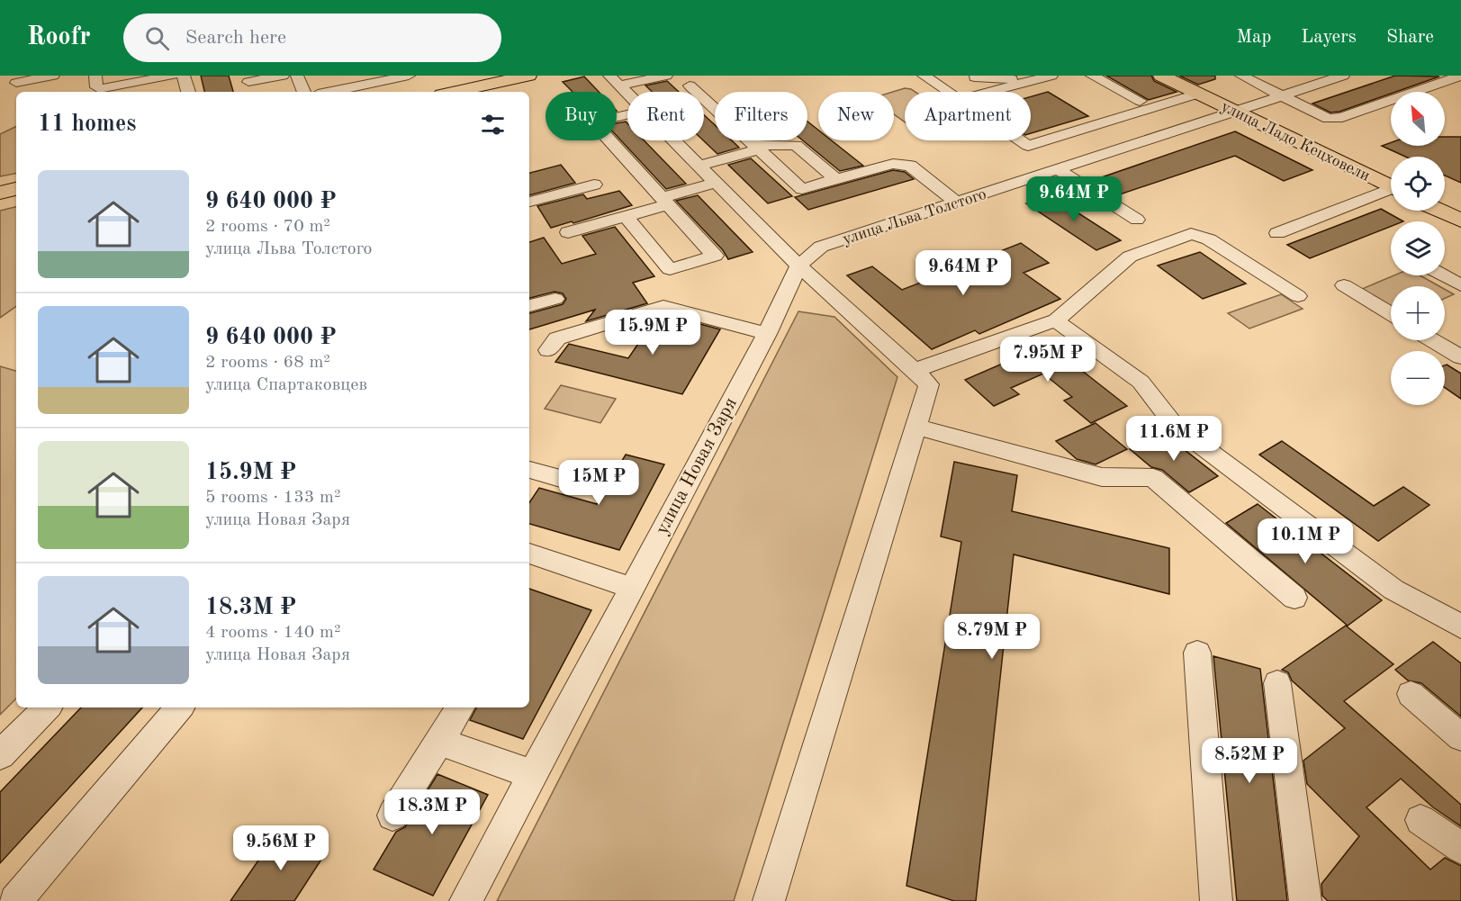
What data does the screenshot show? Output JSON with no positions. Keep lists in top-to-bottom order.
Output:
{
  "streets": {
    "main road": ["улица Ладо Кецховели"],
    "street": ["улица Льва Толстого", "улица Новая Заря"]
  },
  "crossings": [
    ["улица Ладо Кецховели", "улица Льва Толстого"],
    ["улица Льва Толстого", "улица Новая Заря"]
  ],
  "north": "top left",
  "page": {
    "header": "Roofr",
    "search": "Search here",
    "nav": ["Map", "Layers", "Share"],
    "map_buttons": ["+", "−"],
    "chip": [
      "Buy",
      "Rent",
      "Filters",
      "New",
      "Apartment"
    ],
    "heading": "11 homes",
    "list": [
      {
        "name": "9 640 000 ₽",
        "note": "2 rooms · 70 m² · улица Льва Толстого"
      },
      {
        "name": "9 640 000 ₽",
        "note": "2 rooms · 68 m² · улица Спартаковцев"
      },
      {
        "name": "15.9M ₽",
        "note": "5 rooms · 133 m² · улица Новая Заря"
      },
      {
        "name": "18.3M ₽",
        "note": "4 rooms · 140 m² · улица Новая Заря"
      }
    ],
    "price": [
      "9.64M ₽",
      "9.64M ₽",
      "15.9M ₽",
      "7.95M ₽",
      "11.6M ₽",
      "15M ₽",
      "10.1M ₽",
      "8.79M ₽",
      "8.52M ₽",
      "18.3M ₽",
      "9.56M ₽"
    ]
  }
}
